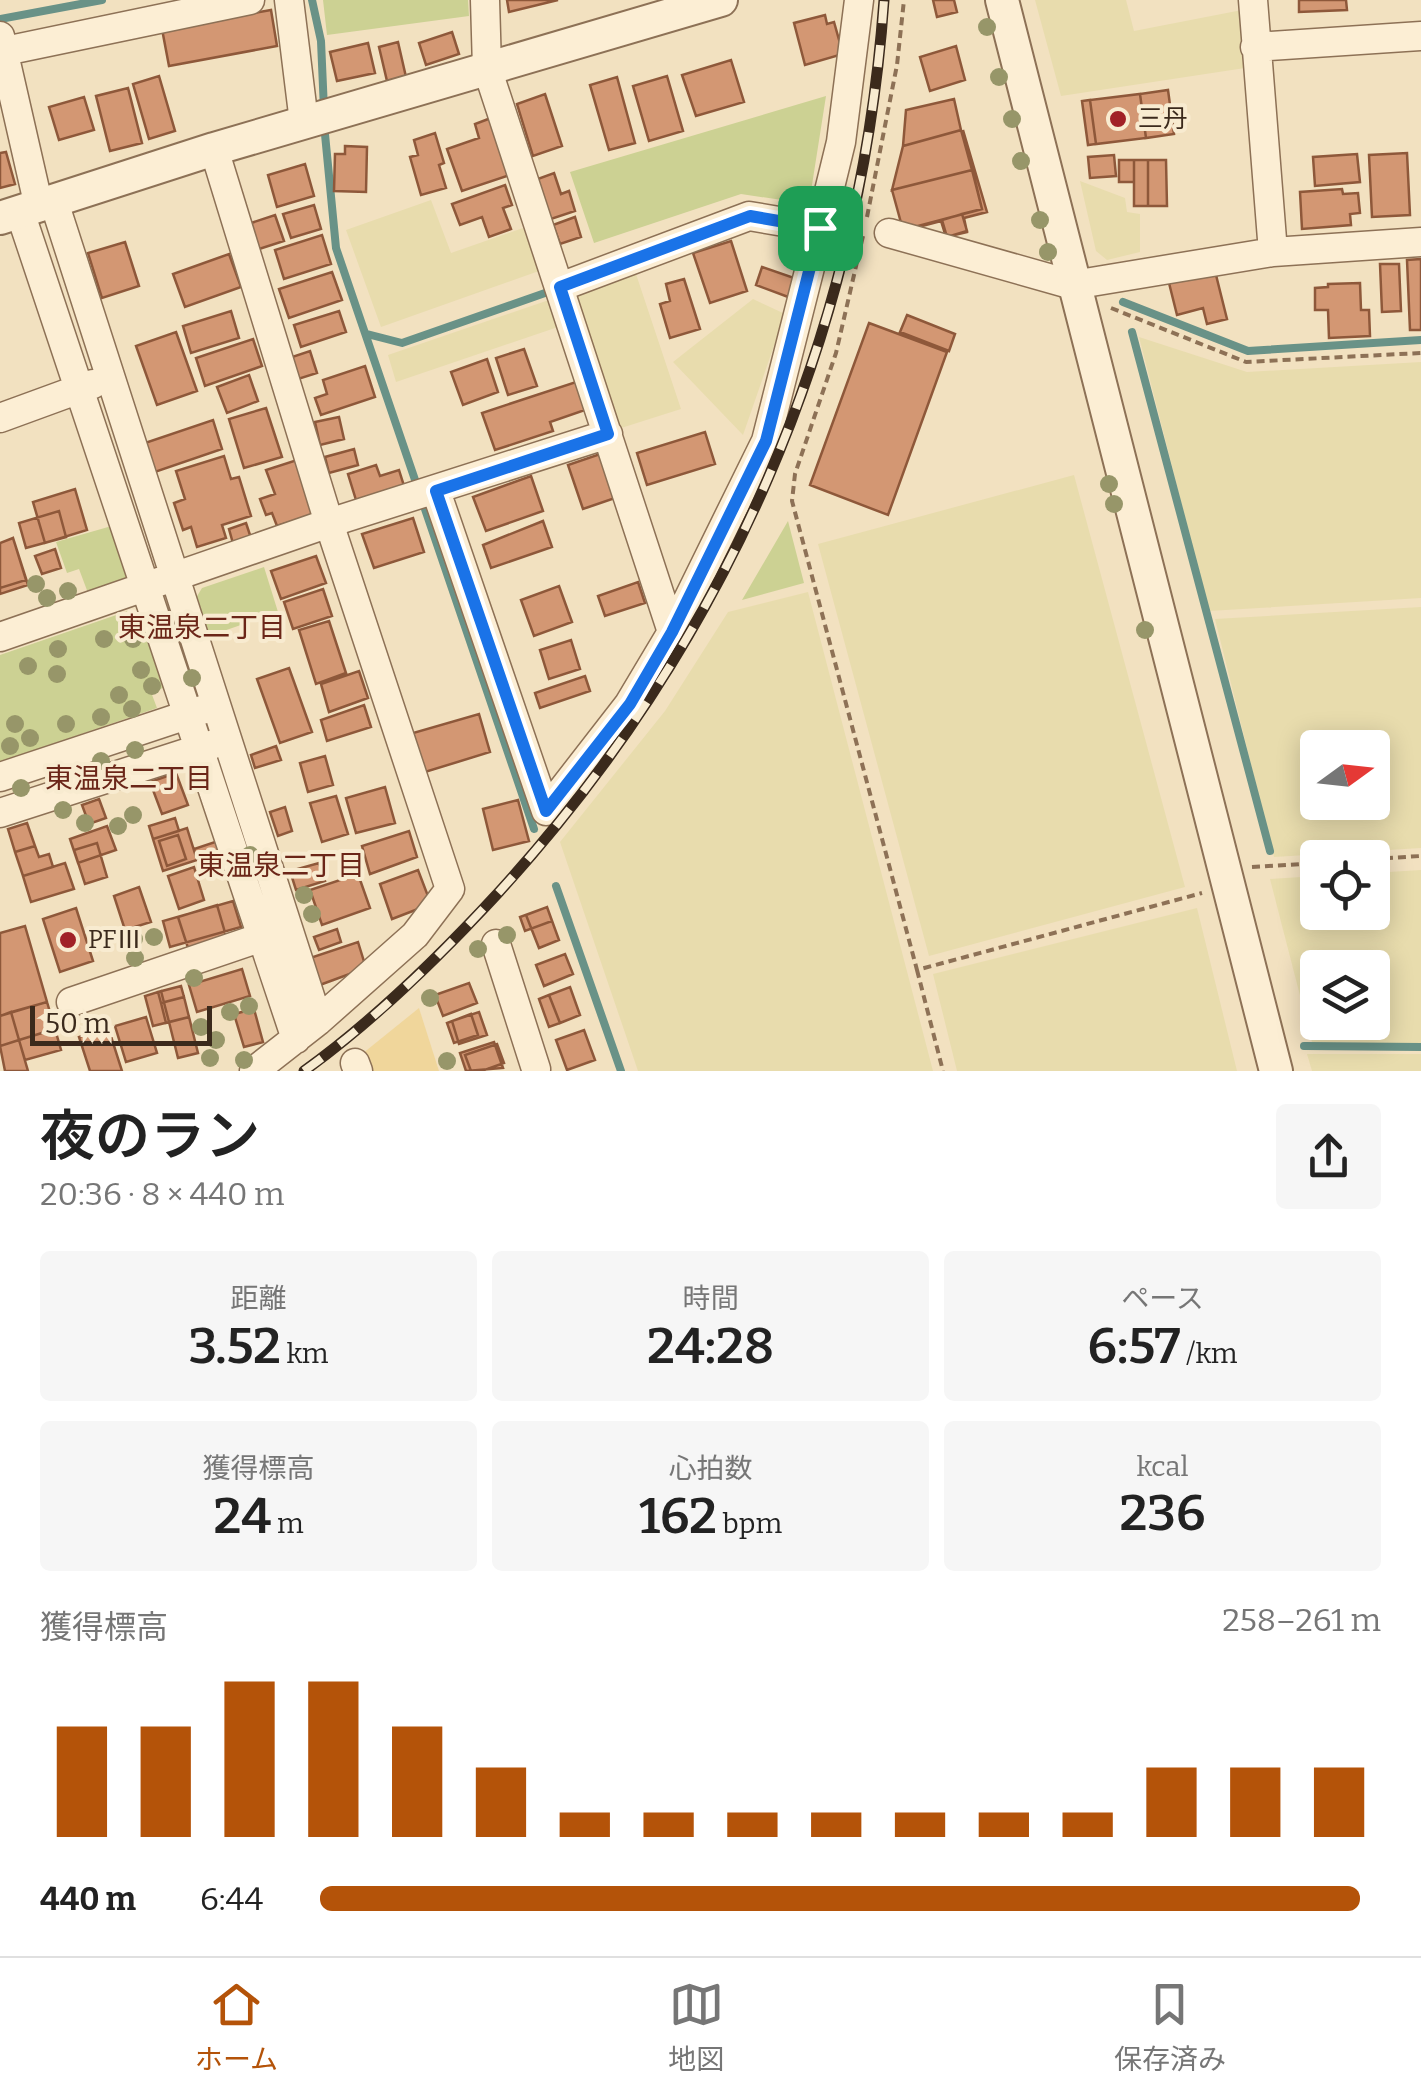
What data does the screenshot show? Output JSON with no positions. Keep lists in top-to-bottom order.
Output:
{
  "districts": ["東温泉二丁目", "東温泉二丁目", "東温泉二丁目"],
  "places": ["三丹", "PFⅢ"],
  "scale_bar": "50 m",
  "north": "right",
  "page": {
    "scale": "50 m",
    "heading": ["夜のラン", "20:36 · 8 × 440 m"],
    "stats": [
      ["距離", "3.52 km"],
      ["時間", "24:28"],
      ["ペース", "6:57 /km"],
      ["獲得標高", "24 m"],
      ["心拍数", "162 bpm"],
      ["kcal", "236"]
    ],
    "chart": ["獲得標高", "258–261 m"],
    "list": [
      {
        "name": "440 m",
        "note": "6:44"
      }
    ],
    "tabs": ["ホーム", "地図", "保存済み"]
  }
}
